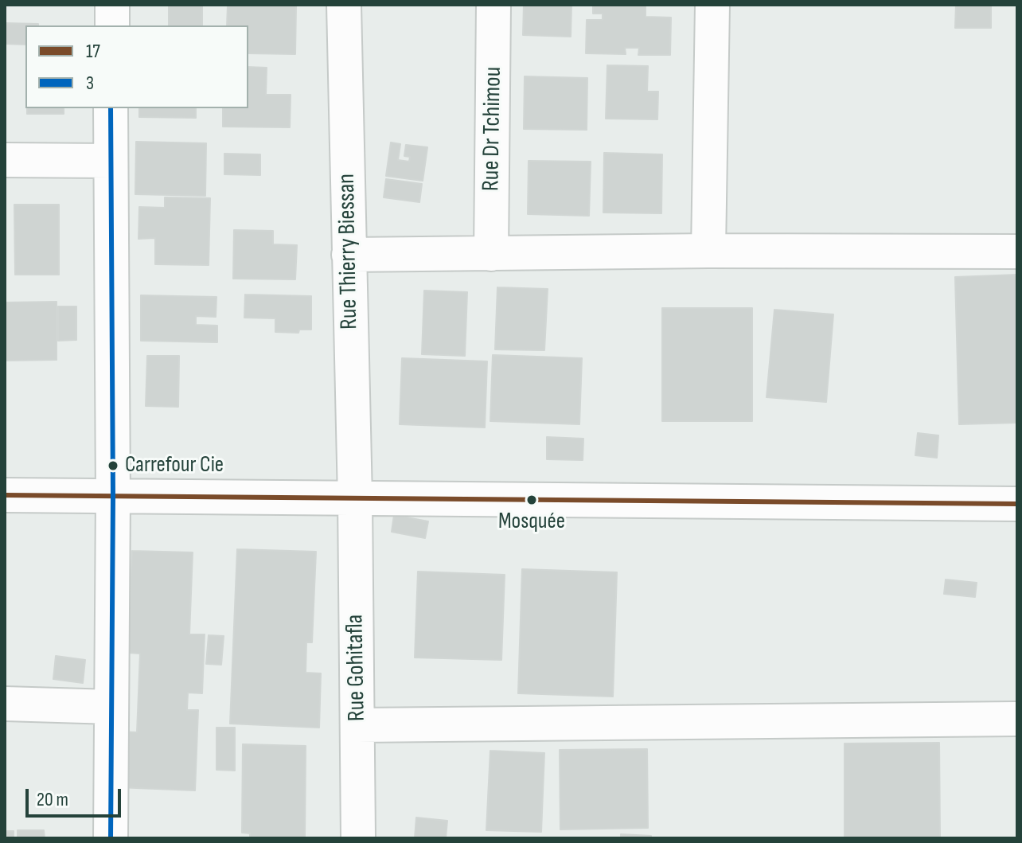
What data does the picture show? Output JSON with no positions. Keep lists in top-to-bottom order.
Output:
{
  "streets": {
    "street": ["Rue Dr Tchimou", "Rue Thierry Biessan", "Rue Gohitafla"]
  },
  "crossings": [
    ["Rue Thierry Biessan", "Rue Gohitafla"]
  ],
  "places": ["Carrefour Cie", "Mosquée"],
  "lines": ["transit line 3", "transit line 17"],
  "legend": ["17", "3"],
  "scale_bar": "20 m"
}
